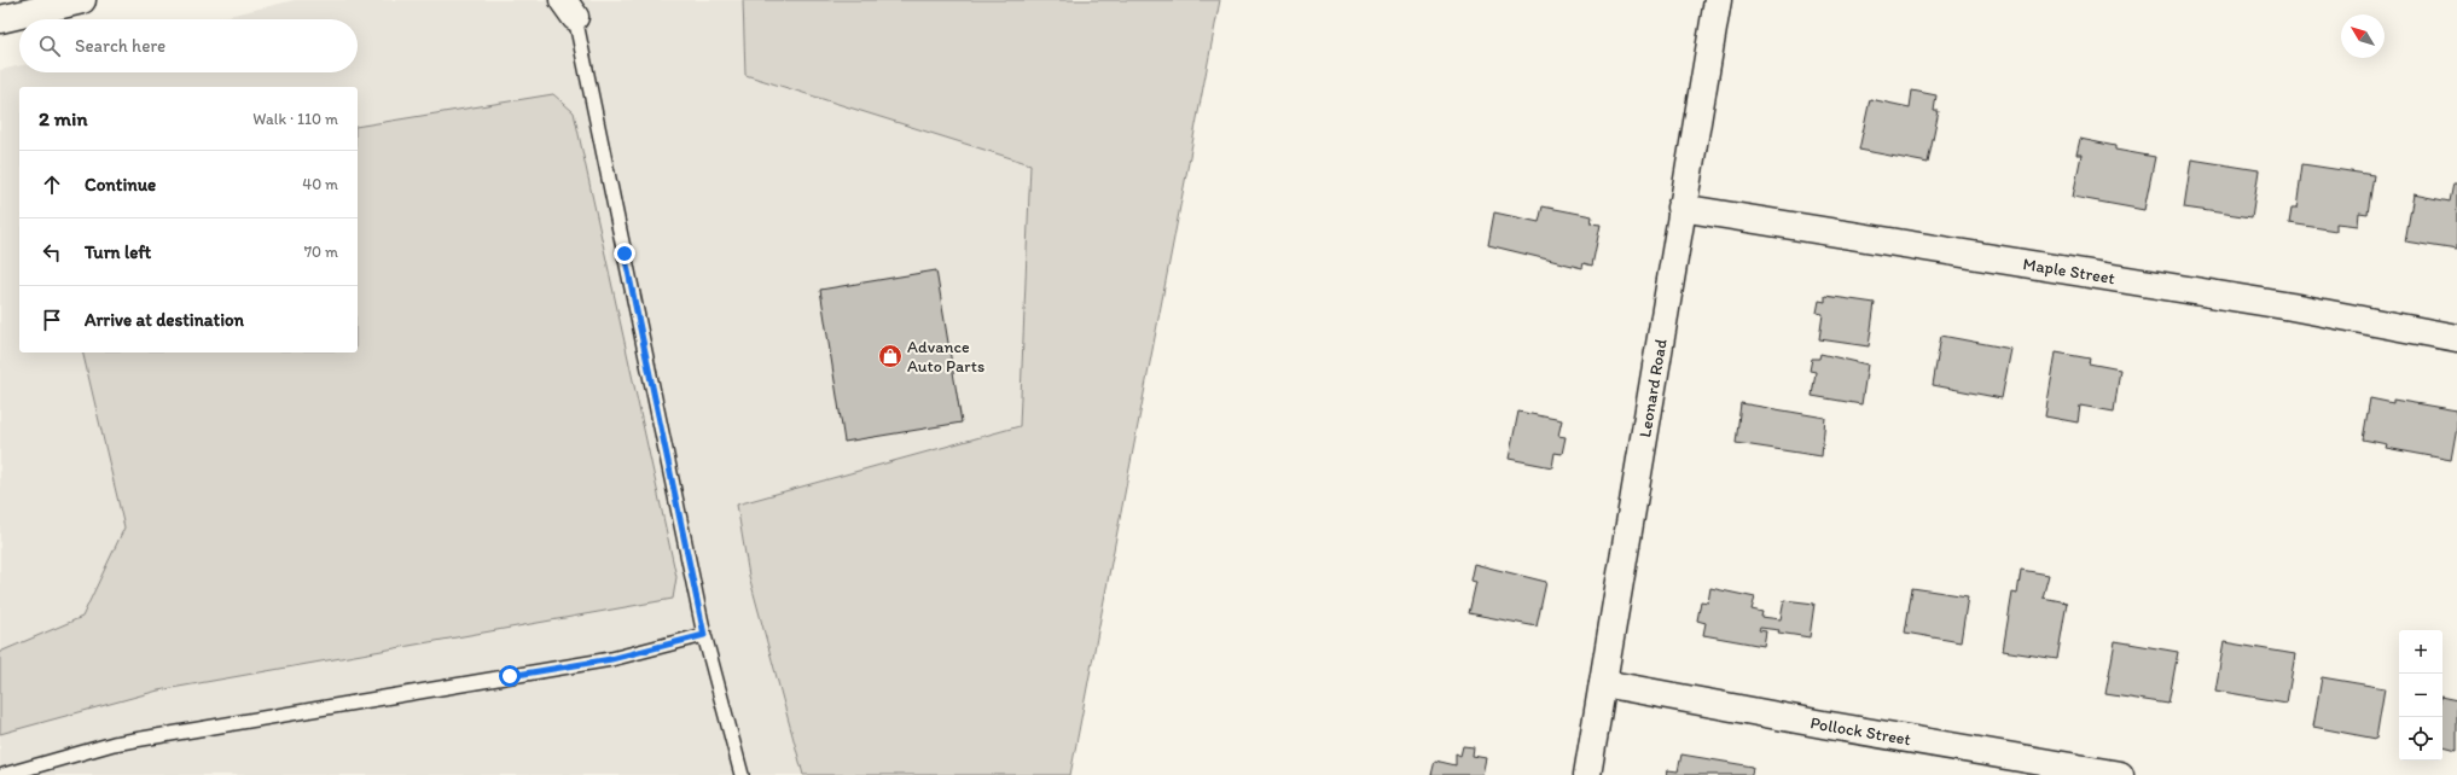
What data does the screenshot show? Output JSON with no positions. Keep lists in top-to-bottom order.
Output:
{
  "streets": {
    "main road": ["Maple Street", "Leonard Road", "Pollock Street"]
  },
  "crossings": [
    ["Maple Street", "Leonard Road"],
    ["Leonard Road", "Pollock Street"]
  ],
  "places": {
    "shop": ["Advance Auto Parts"]
  },
  "north": "top left",
  "page": {
    "search": "Search here",
    "heading": ["2 min", "Walk · 110 m"],
    "list": [
      ["Continue", "40 m"],
      ["Turn left", "70 m"],
      "Arrive at destination"
    ],
    "map_buttons": ["+", "−"]
  }
}
